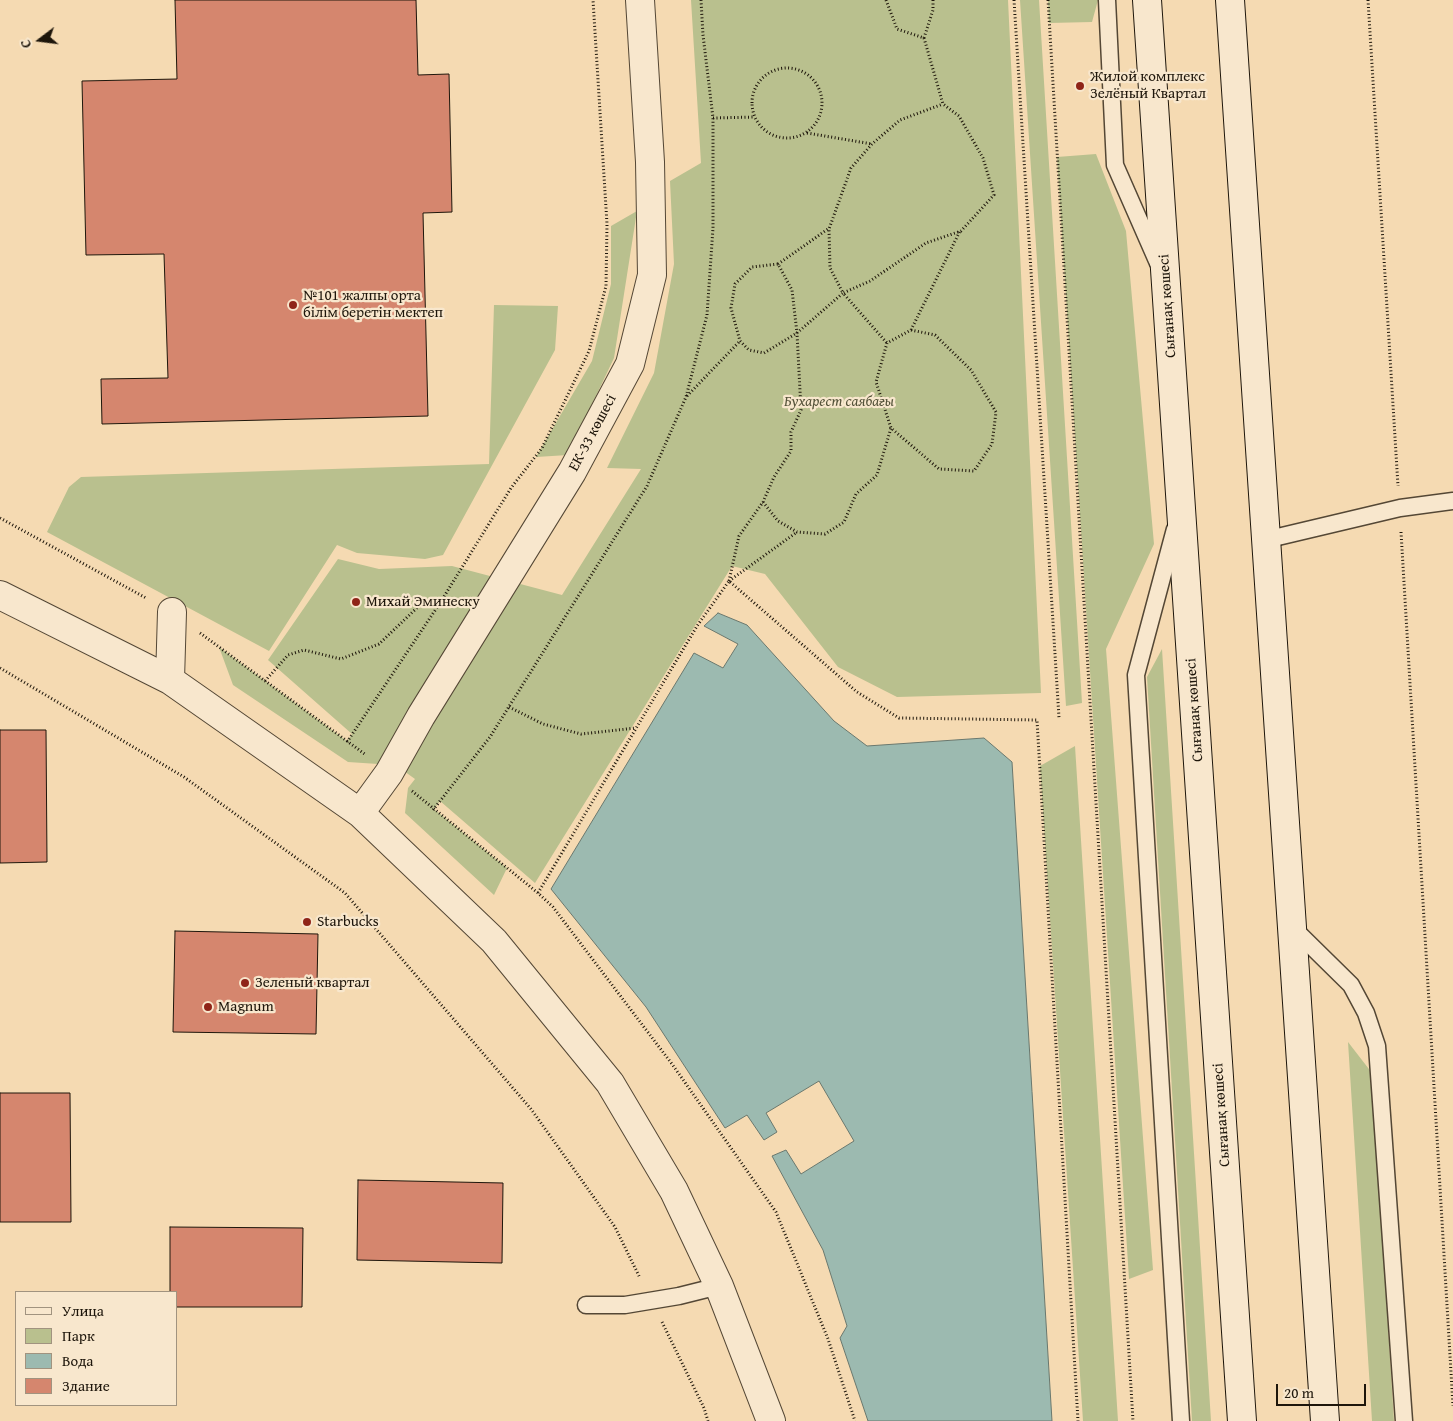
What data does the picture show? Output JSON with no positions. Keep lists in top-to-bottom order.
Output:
{
  "streets": {
    "main road": ["Сығанақ көшесі", "ЕК-33 көшесі"]
  },
  "parks": ["Бухарест саябағы"],
  "places": [
    "Жилой комплекс Зелёный Квартал",
    "№101 жалпы орта білім беретін мектеп",
    "Михай Эминеску",
    "Starbucks",
    "Зеленый квартал",
    "Magnum"
  ],
  "legend": [
    "Улица",
    "Парк",
    "Вода",
    "Здание"
  ],
  "scale_bar": "20 m",
  "north": "left"
}
